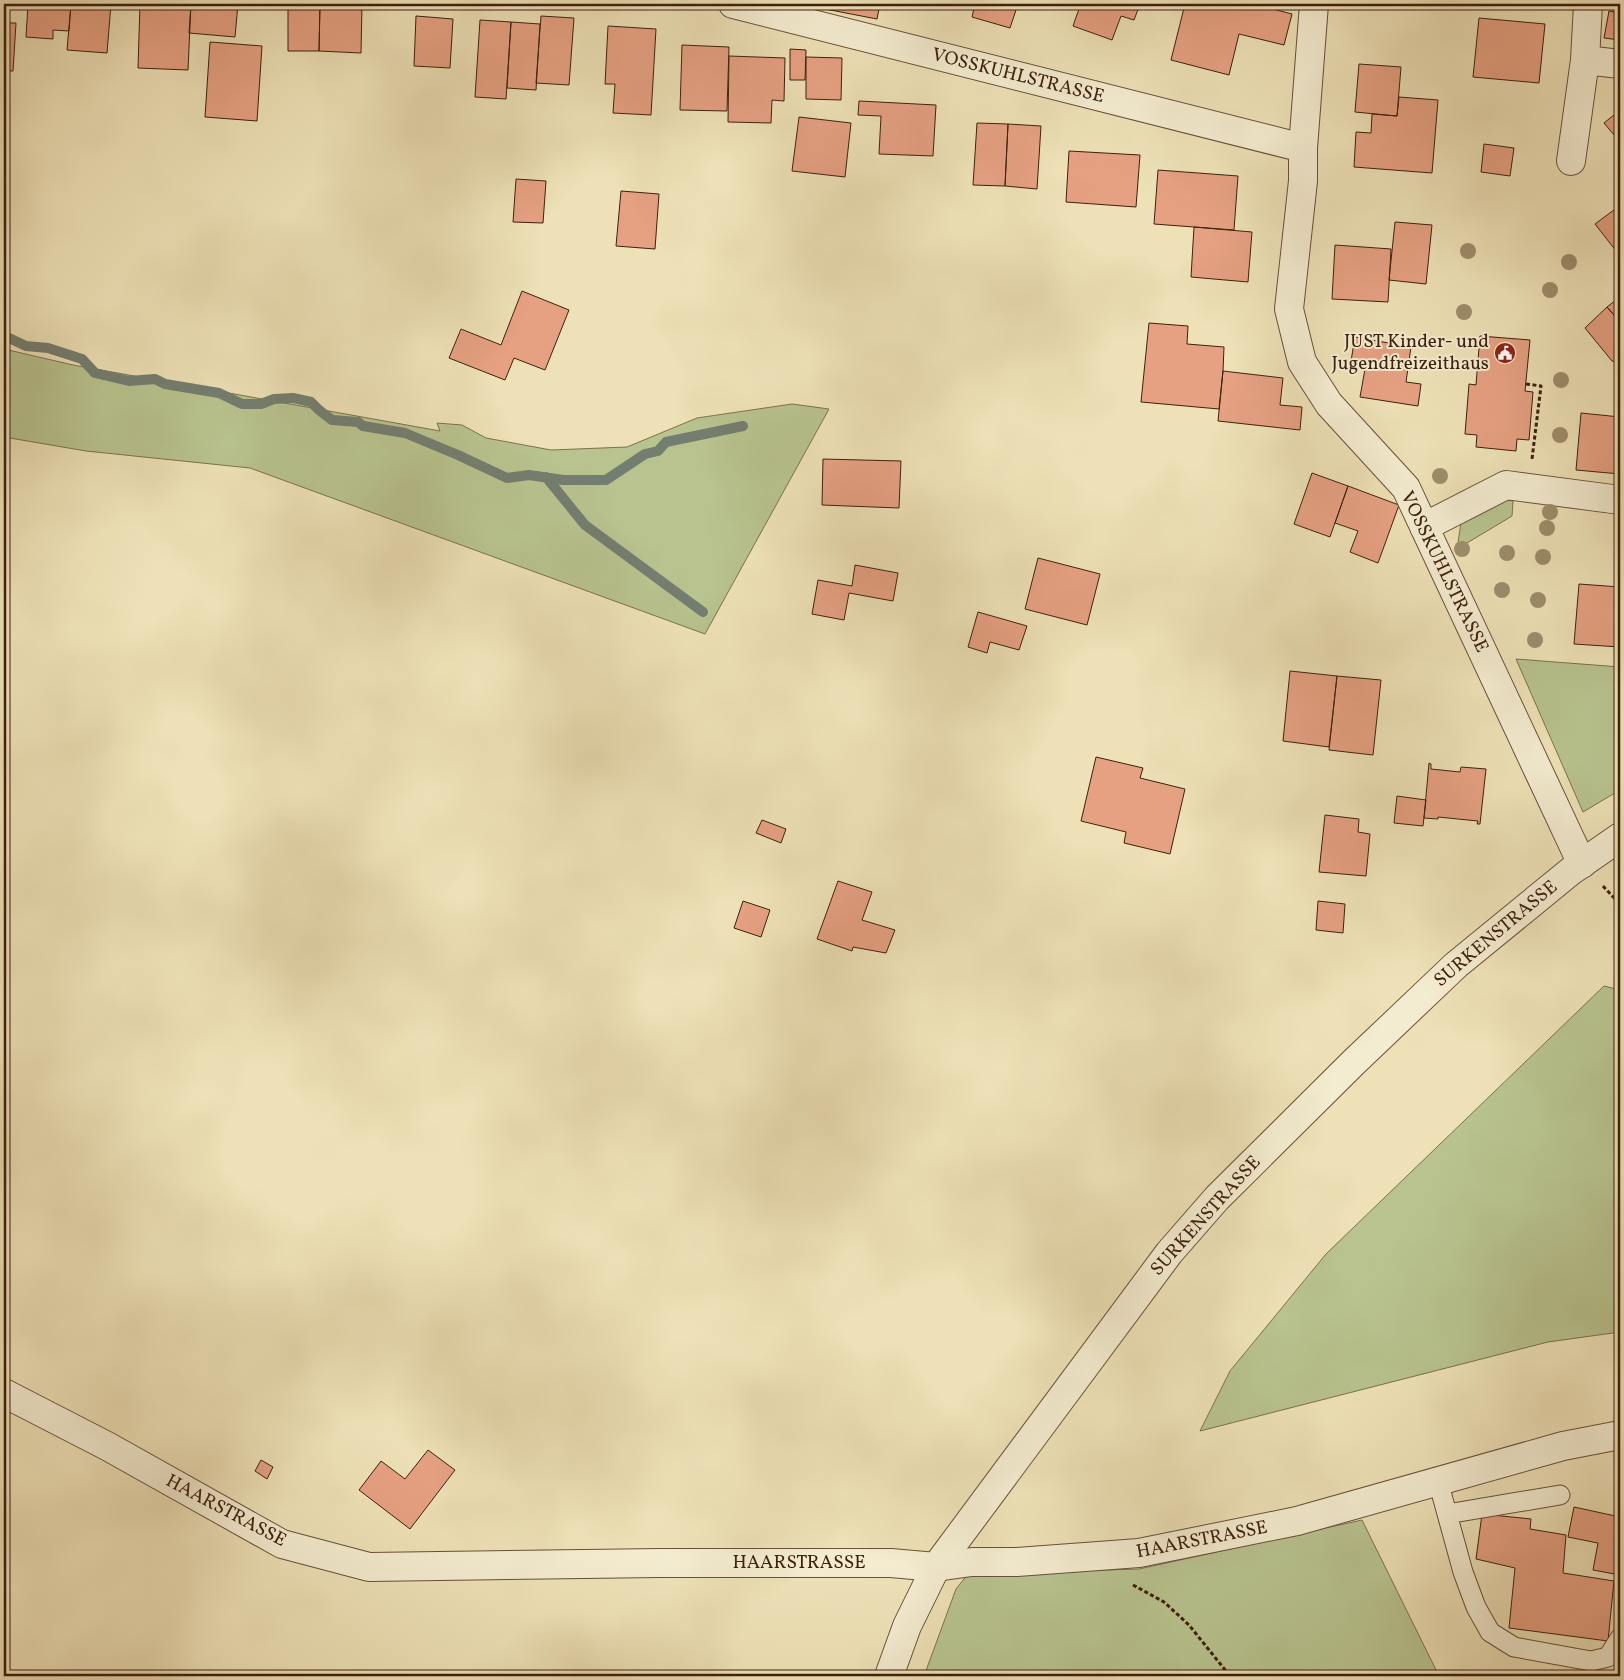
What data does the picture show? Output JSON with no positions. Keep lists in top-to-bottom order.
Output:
{
  "streets": {
    "street": ["VOSSKUHLSTRASSE", "SURKENSTRASSE", "HAARSTRASSE"]
  },
  "crossings": [
    ["VOSSKUHLSTRASSE", "SURKENSTRASSE"],
    ["SURKENSTRASSE", "HAARSTRASSE"]
  ],
  "places": {
    "public building": ["JUST Kinder- und Jugendfreizeithaus"]
  }
}
